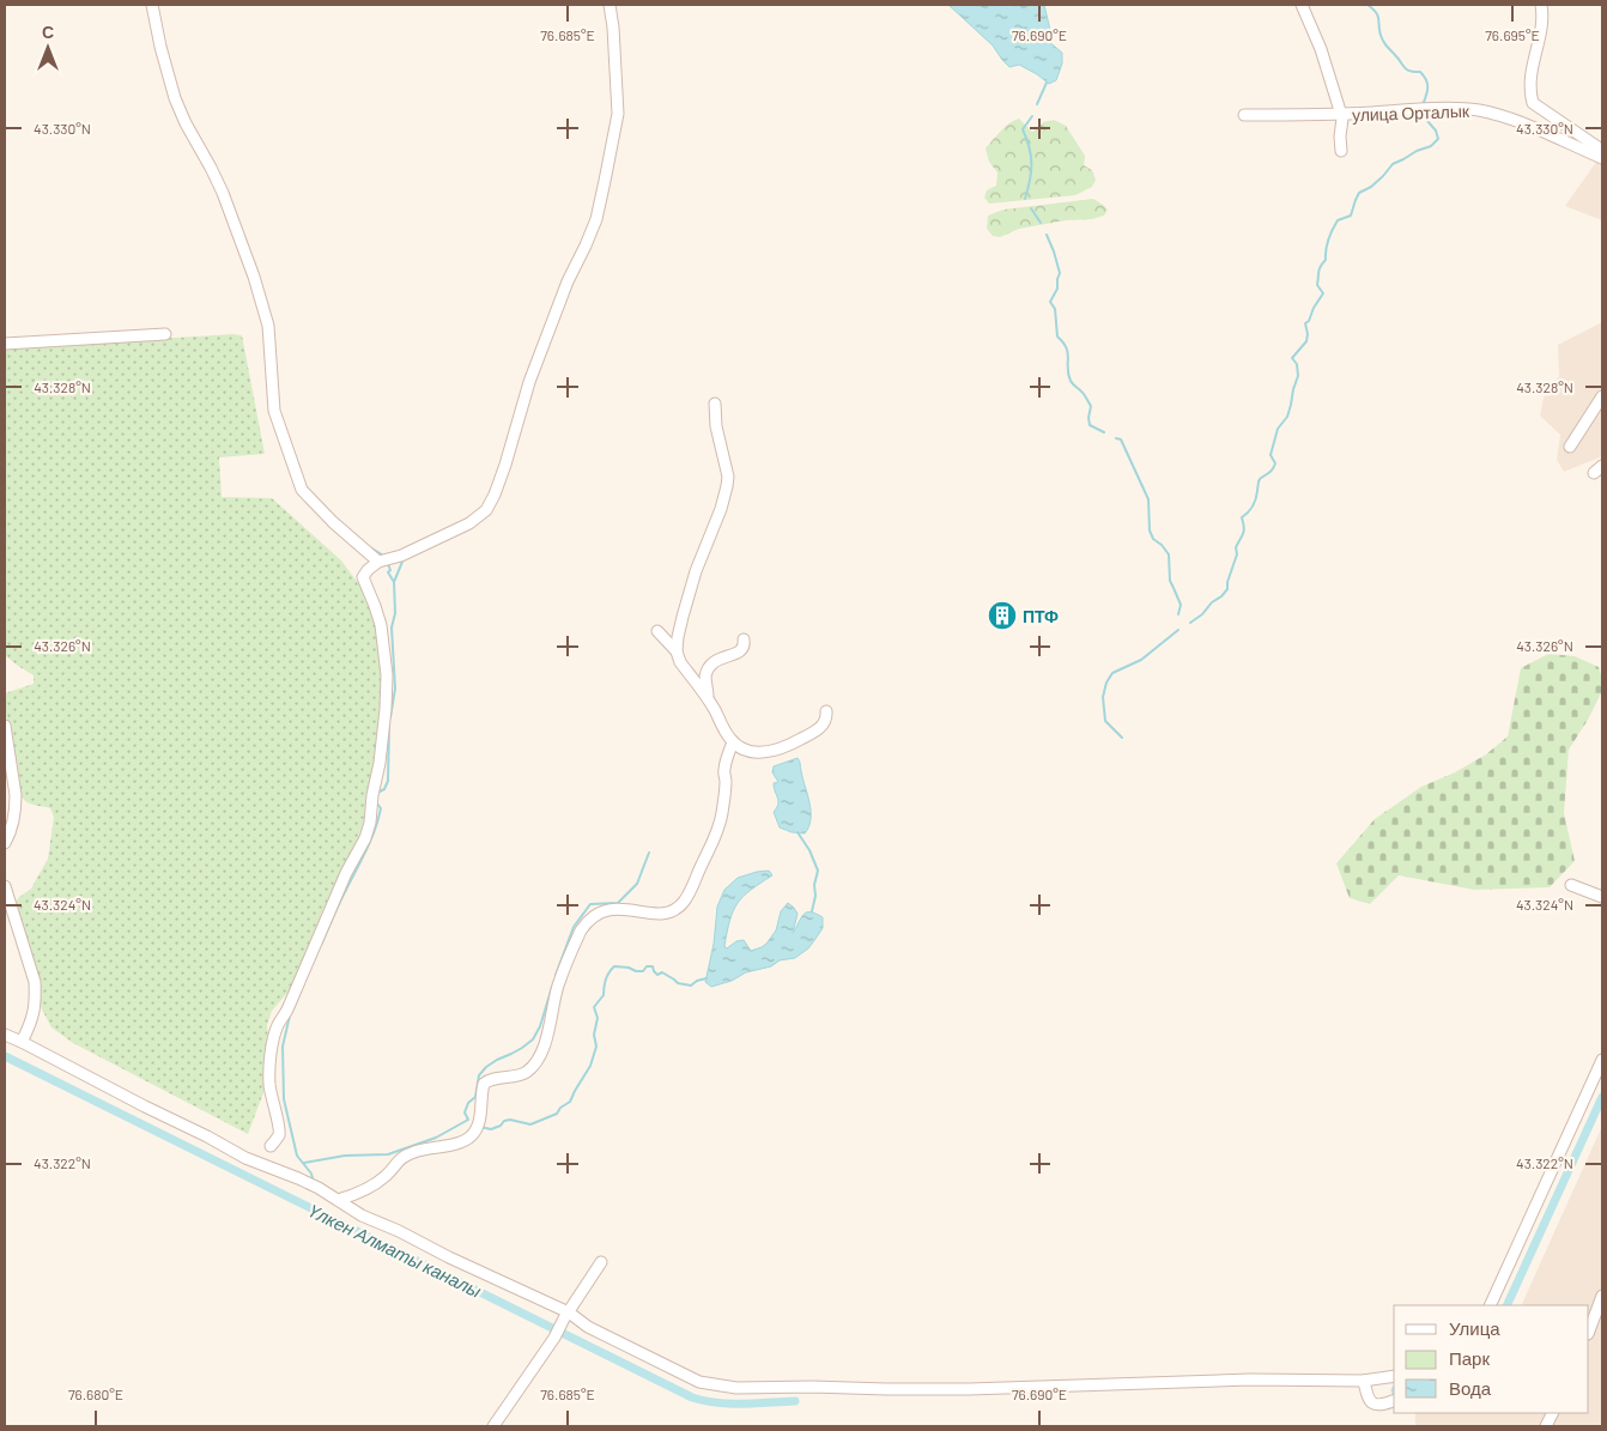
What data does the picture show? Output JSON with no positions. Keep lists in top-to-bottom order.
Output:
{
  "streets": {
    "street": ["улица Орталык"]
  },
  "water": ["Үлкен Алматы каналы"],
  "places": {
    "building": ["ПТФ"]
  },
  "legend": ["Улица", "Парк", "Вода"],
  "north": "top",
  "coordinates": [
    "76.685°E",
    "76.690°E",
    "76.695°E",
    "43.330°N",
    "43.328°N",
    "43.326°N",
    "43.324°N",
    "43.322°N",
    "76.680°E"
  ]
}
